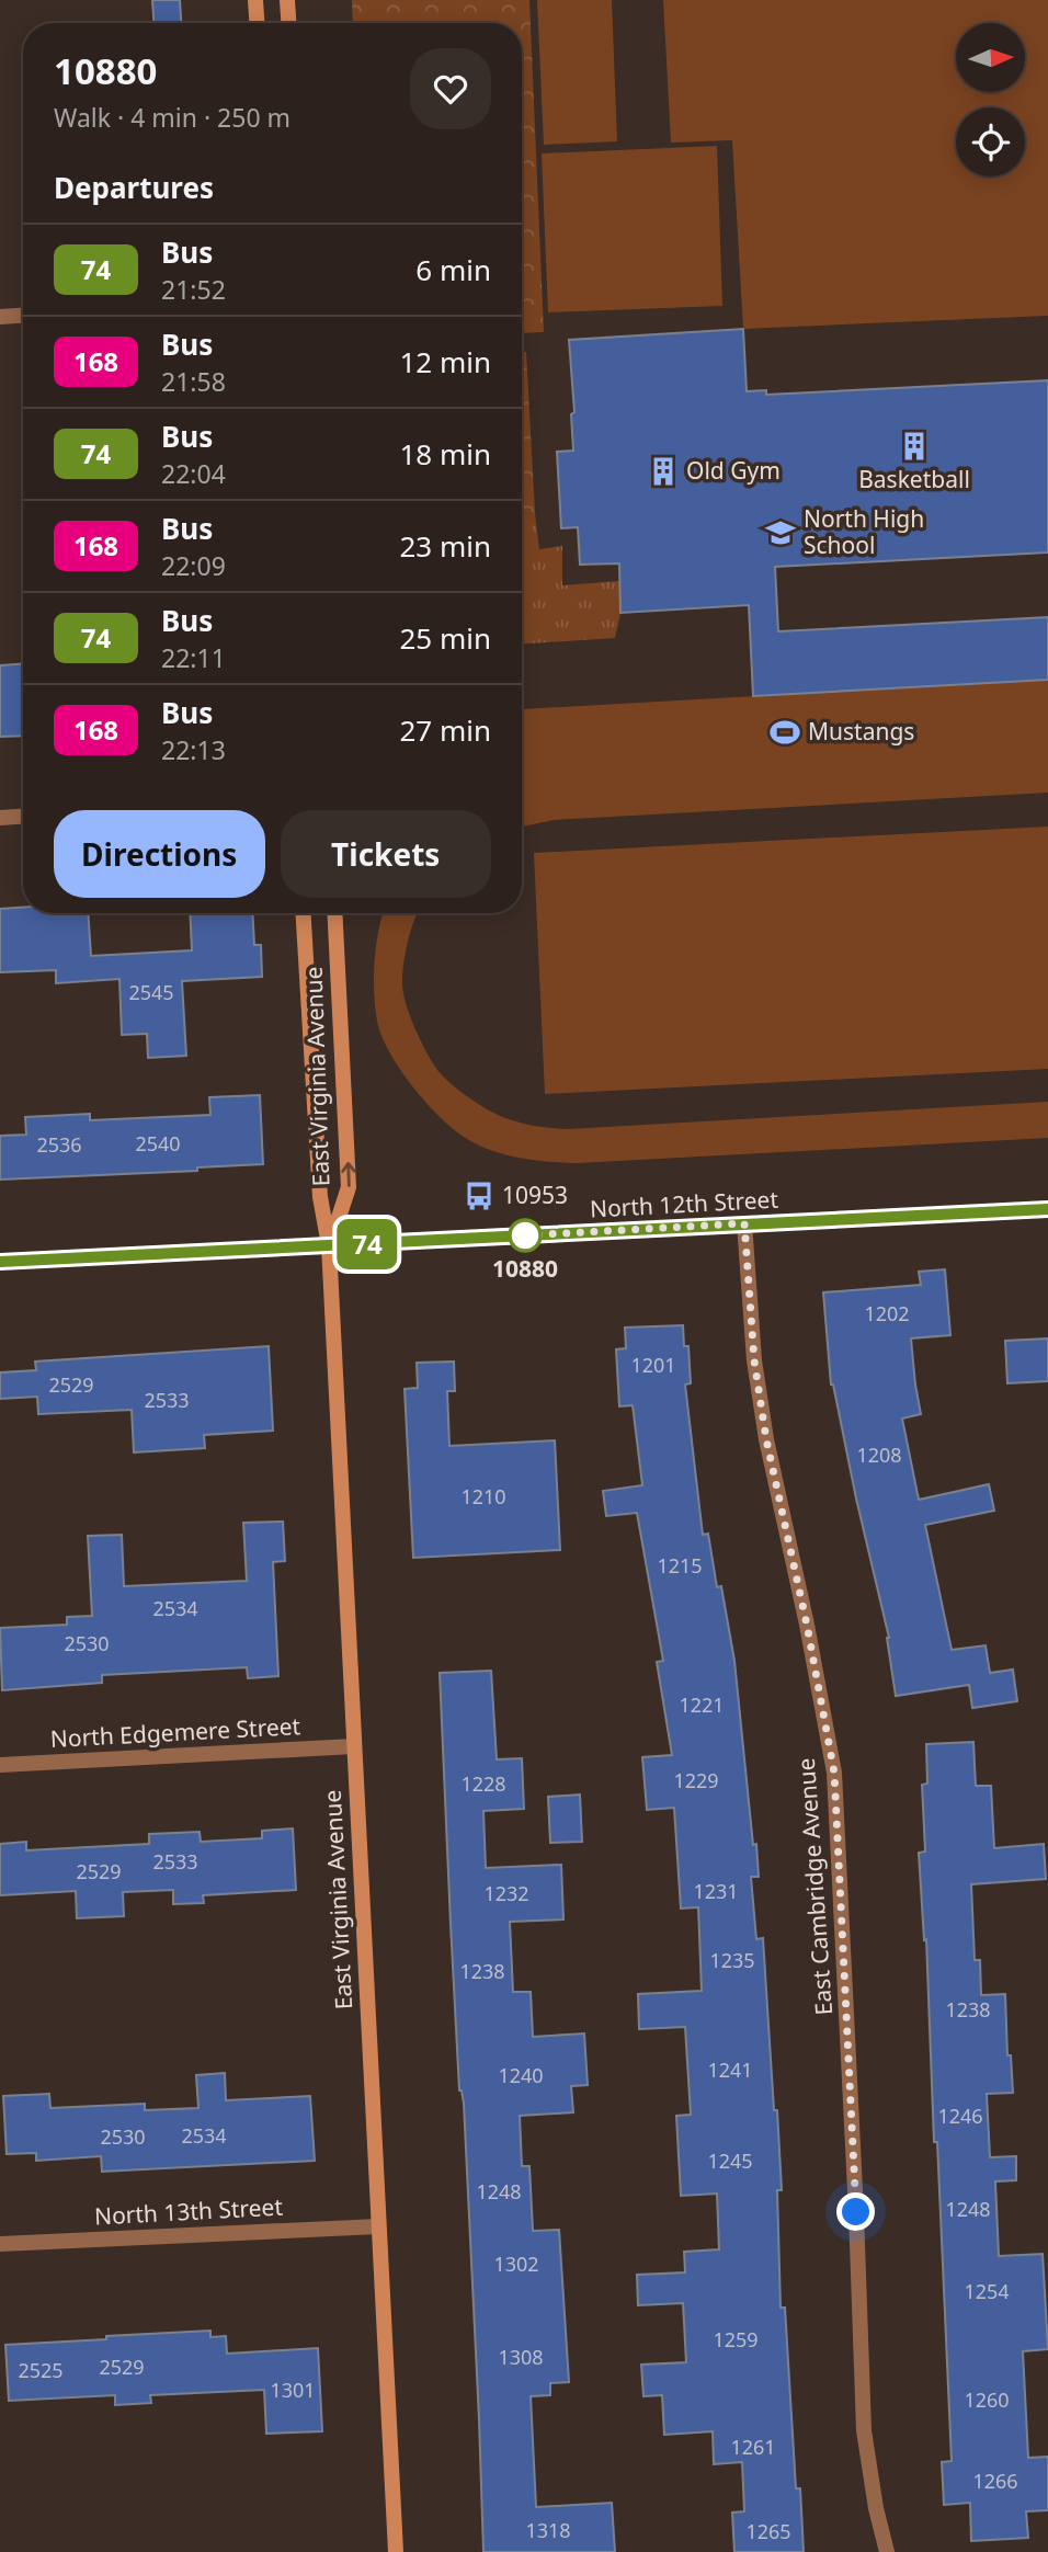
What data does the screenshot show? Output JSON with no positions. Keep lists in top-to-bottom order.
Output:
{
  "streets": {
    "street": [
      "East Virginia Avenue",
      "North 12th Street",
      "North Edgemere Street",
      "East Cambridge Avenue",
      "North 13th Street"
    ]
  },
  "crossings": [
    ["East Virginia Avenue", "North 12th Street"],
    ["East Virginia Avenue", "North Edgemere Street"],
    ["East Virginia Avenue", "North 13th Street"],
    ["North 12th Street", "East Cambridge Avenue"]
  ],
  "places": {
    "building": ["Basketball", "Old Gym"],
    "school or university": ["North High School"],
    "sports": ["Mustangs"],
    "bus stop": ["10953"],
    "other": ["10880"]
  },
  "lines": ["bus line 74"],
  "house_numbers": [
    "2545",
    "2540",
    "2536",
    "1202",
    "1201",
    "2529",
    "2533",
    "1208",
    "1210",
    "1215",
    "2534",
    "2530",
    "1221",
    "1229",
    "1228",
    "2533",
    "2529",
    "1231",
    "1232",
    "1235",
    "1238",
    "1238",
    "1241",
    "1240",
    "1246",
    "2534",
    "2530",
    "1245",
    "1248",
    "1248",
    "1302",
    "1254",
    "1259",
    "1308",
    "2529",
    "2525",
    "1301",
    "1260",
    "1261",
    "1266",
    "1318",
    "1265"
  ],
  "north": "right",
  "page": {
    "on_map": "74",
    "heading": [
      ["10880", "Walk · 4 min · 250 m"],
      "Departures"
    ],
    "list": [
      {
        "mark": "74",
        "name": "Bus",
        "note": "21:52",
        "value": "6 min"
      },
      {
        "mark": "168",
        "name": "Bus",
        "note": "21:58",
        "value": "12 min"
      },
      {
        "mark": "74",
        "name": "Bus",
        "note": "22:04",
        "value": "18 min"
      },
      {
        "mark": "168",
        "name": "Bus",
        "note": "22:09",
        "value": "23 min"
      },
      {
        "mark": "74",
        "name": "Bus",
        "note": "22:11",
        "value": "25 min"
      },
      {
        "mark": "168",
        "name": "Bus",
        "note": "22:13",
        "value": "27 min"
      }
    ],
    "buttons": ["Directions", "Tickets"]
  }
}
